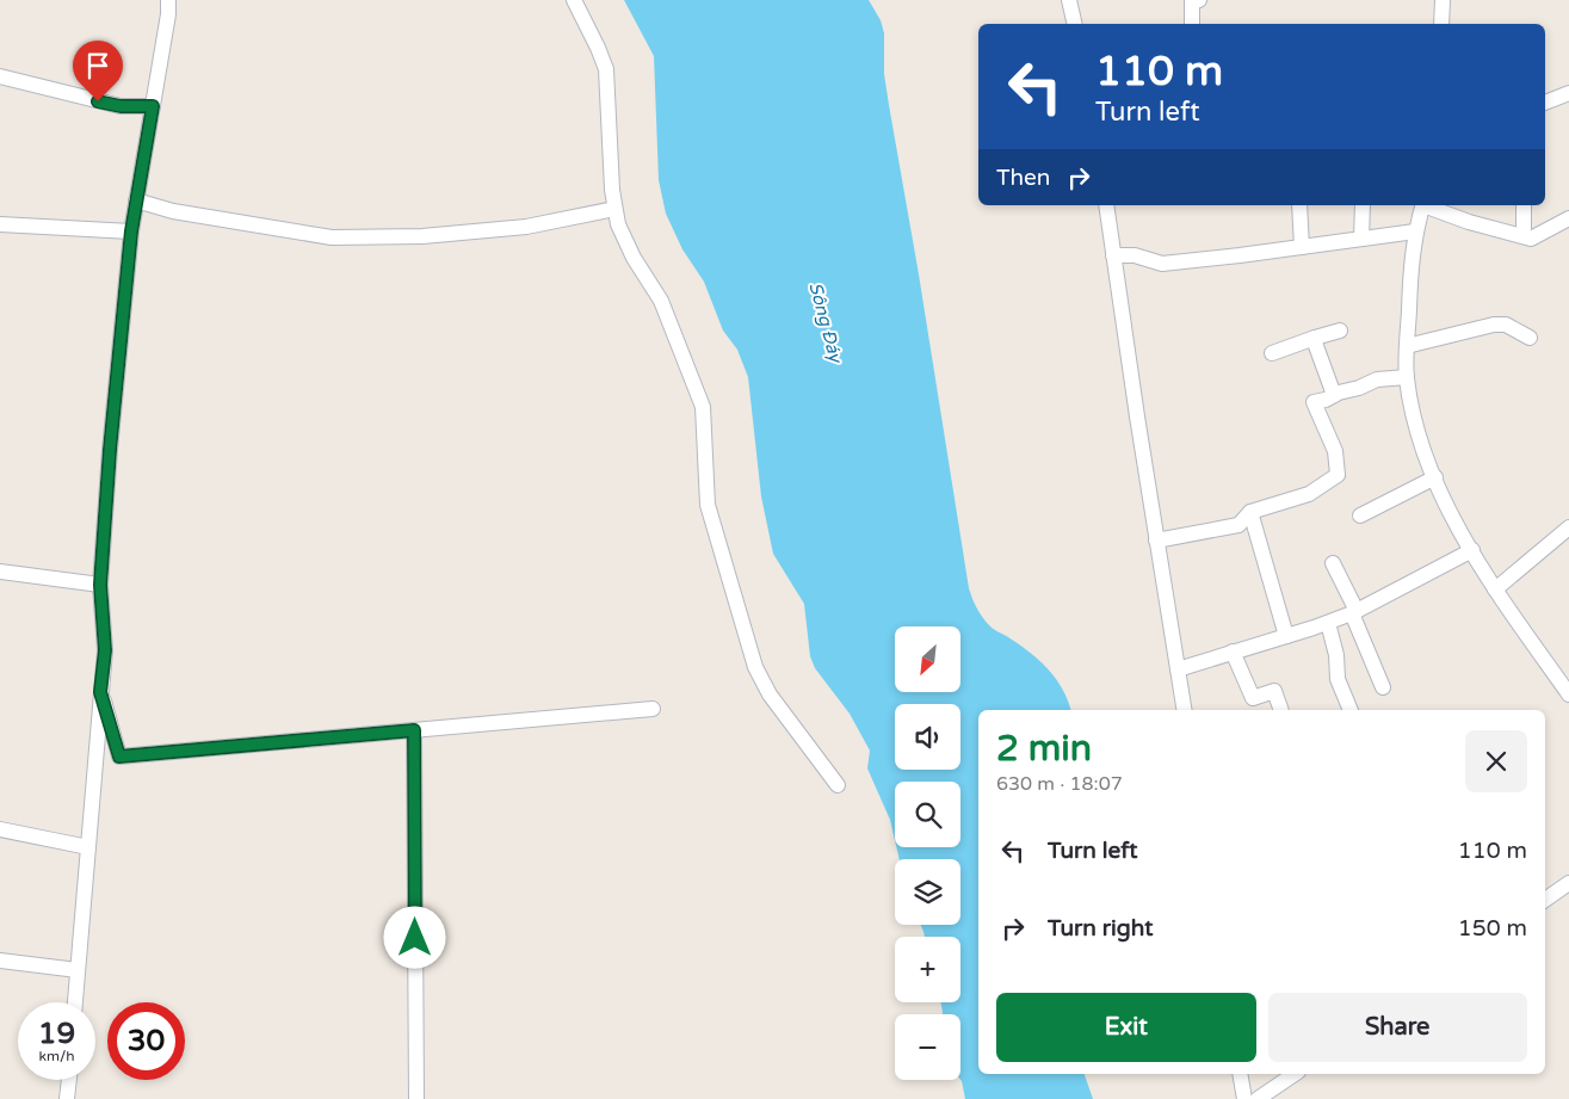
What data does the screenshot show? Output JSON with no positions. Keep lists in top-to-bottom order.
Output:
{
  "water": ["Sông Đáy"],
  "north": "bottom left",
  "page": {
    "turn": ["110 m", "Turn left"],
    "then": "Then",
    "map_buttons": ["+", "−"],
    "heading": ["2 min", "630 m · 18:07"],
    "list": [
      {
        "name": "Turn left",
        "value": "110 m"
      },
      {
        "name": "Turn right",
        "value": "150 m"
      }
    ],
    "buttons": ["Exit", "Share"],
    "speed": "19 km/h",
    "limit": "30"
  }
}
